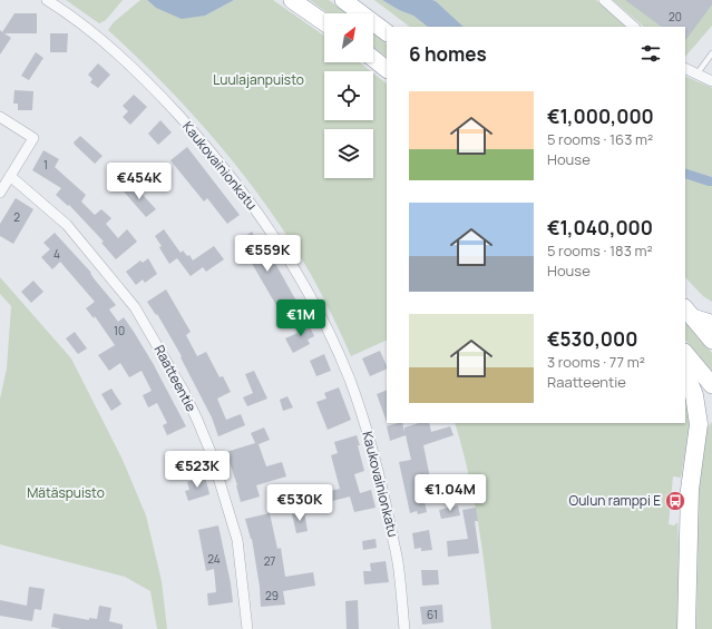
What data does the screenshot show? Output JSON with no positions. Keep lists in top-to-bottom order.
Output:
{
  "streets": {
    "street": ["Kaukovainionkatu", "Raatteentie"]
  },
  "parks": ["Luulajanpuisto", "Mätäspuisto"],
  "places": {
    "bus stop": ["Oulun ramppi E"]
  },
  "house_numbers": [
    "20",
    "1",
    "2",
    "4",
    "10",
    "24",
    "27",
    "29",
    "61"
  ],
  "north": "top right",
  "page": {
    "heading": "6 homes",
    "list": [
      {
        "name": "€1,000,000",
        "note": "5 rooms · 163 m² · House"
      },
      {
        "name": "€1,040,000",
        "note": "5 rooms · 183 m² · House"
      },
      {
        "name": "€530,000",
        "note": "3 rooms · 77 m² · Raatteentie"
      }
    ],
    "price": [
      "€454K",
      "€559K",
      "€1M",
      "€523K",
      "€1.04M",
      "€530K"
    ]
  }
}
